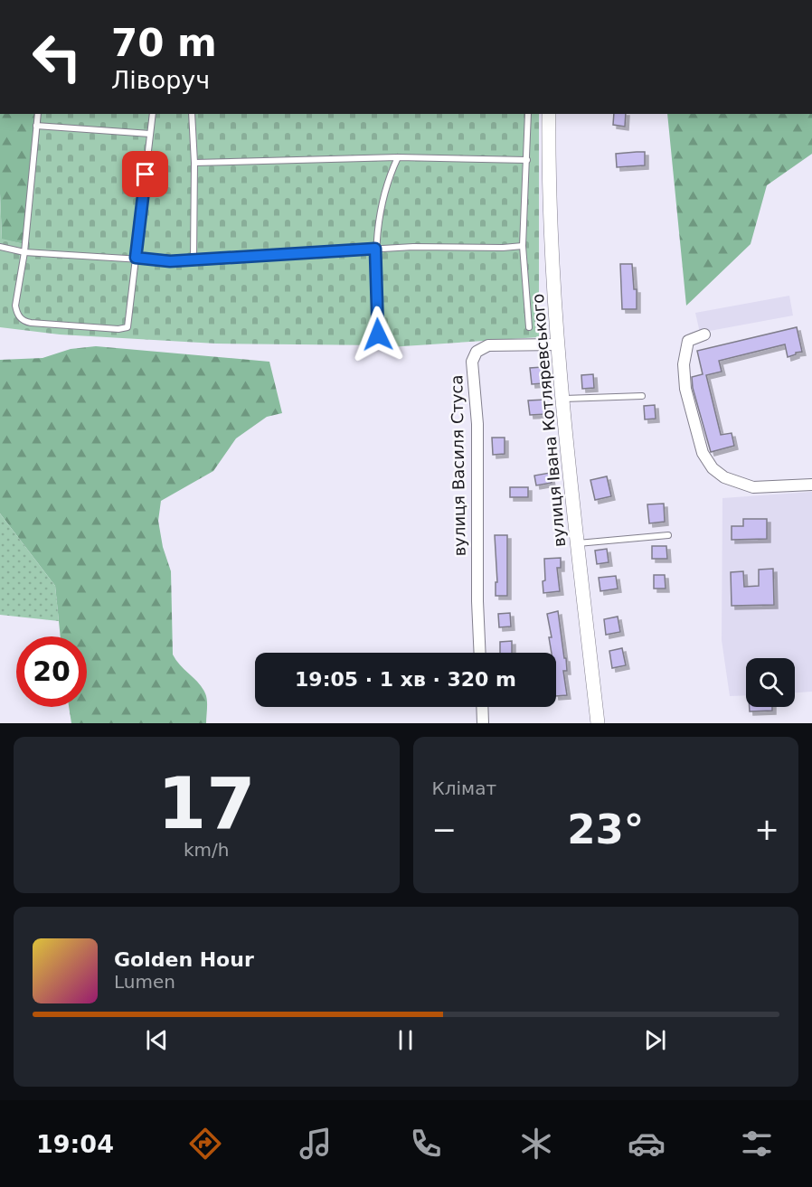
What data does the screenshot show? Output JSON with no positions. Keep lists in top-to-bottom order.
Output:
{
  "streets": {
    "street": ["вулиця Івана Котляревського", "вулиця Василя Стуса"]
  },
  "crossings": [
    ["вулиця Івана Котляревського", "вулиця Василя Стуса"]
  ],
  "page": {
    "turn": ["70 m", "Ліворуч"],
    "limit": "20",
    "trip": "19:05 · 1 хв · 320 m",
    "tile": [
      ["17", "km/h"],
      "Клімат"
    ],
    "heat": ["−", "23°", "+"],
    "song": ["Golden Hour", "Lumen"],
    "tabs": "19:04"
  }
}
